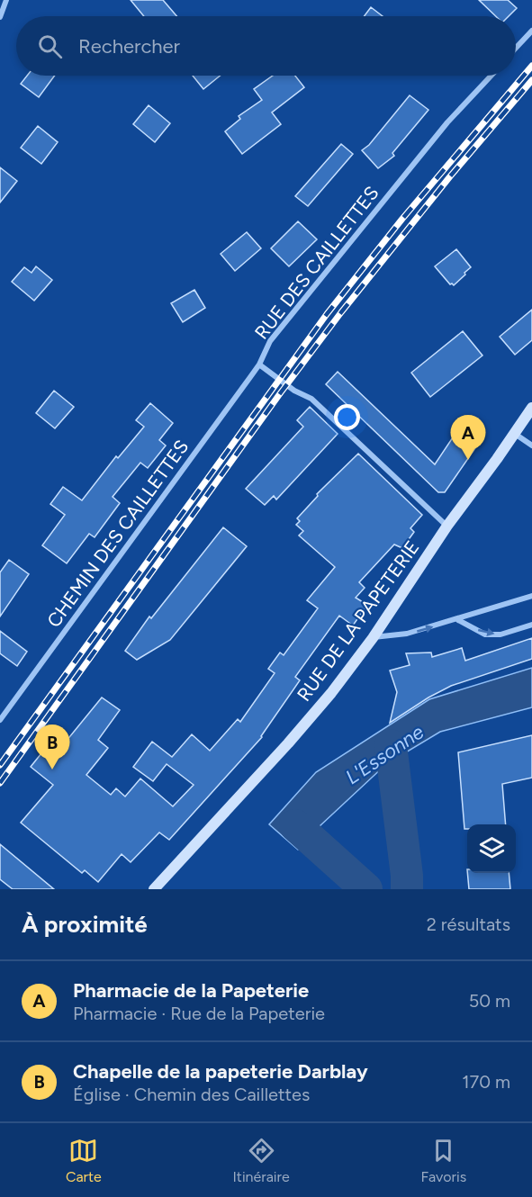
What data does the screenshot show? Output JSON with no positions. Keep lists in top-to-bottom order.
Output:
{
  "streets": {
    "street": ["RUE DES CAILLETTES", "CHEMIN DES CAILLETTES", "RUE DE LA PAPETERIE"]
  },
  "crossings": [
    ["RUE DES CAILLETTES", "CHEMIN DES CAILLETTES"],
    ["RUE DES CAILLETTES", "RUE DE LA PAPETERIE"]
  ],
  "water": ["L'Essonne"],
  "page": {
    "search": "Rechercher",
    "pins": ["A", "B"],
    "heading": ["À proximité", "2 résultats"],
    "list": [
      {
        "mark": "A",
        "name": "Pharmacie de la Papeterie",
        "note": "Pharmacie · Rue de la Papeterie",
        "value": "50 m"
      },
      {
        "mark": "B",
        "name": "Chapelle de la papeterie Darblay",
        "note": "Église · Chemin des Caillettes",
        "value": "170 m"
      }
    ],
    "nav": ["Carte", "Itinéraire", "Favoris"]
  }
}
